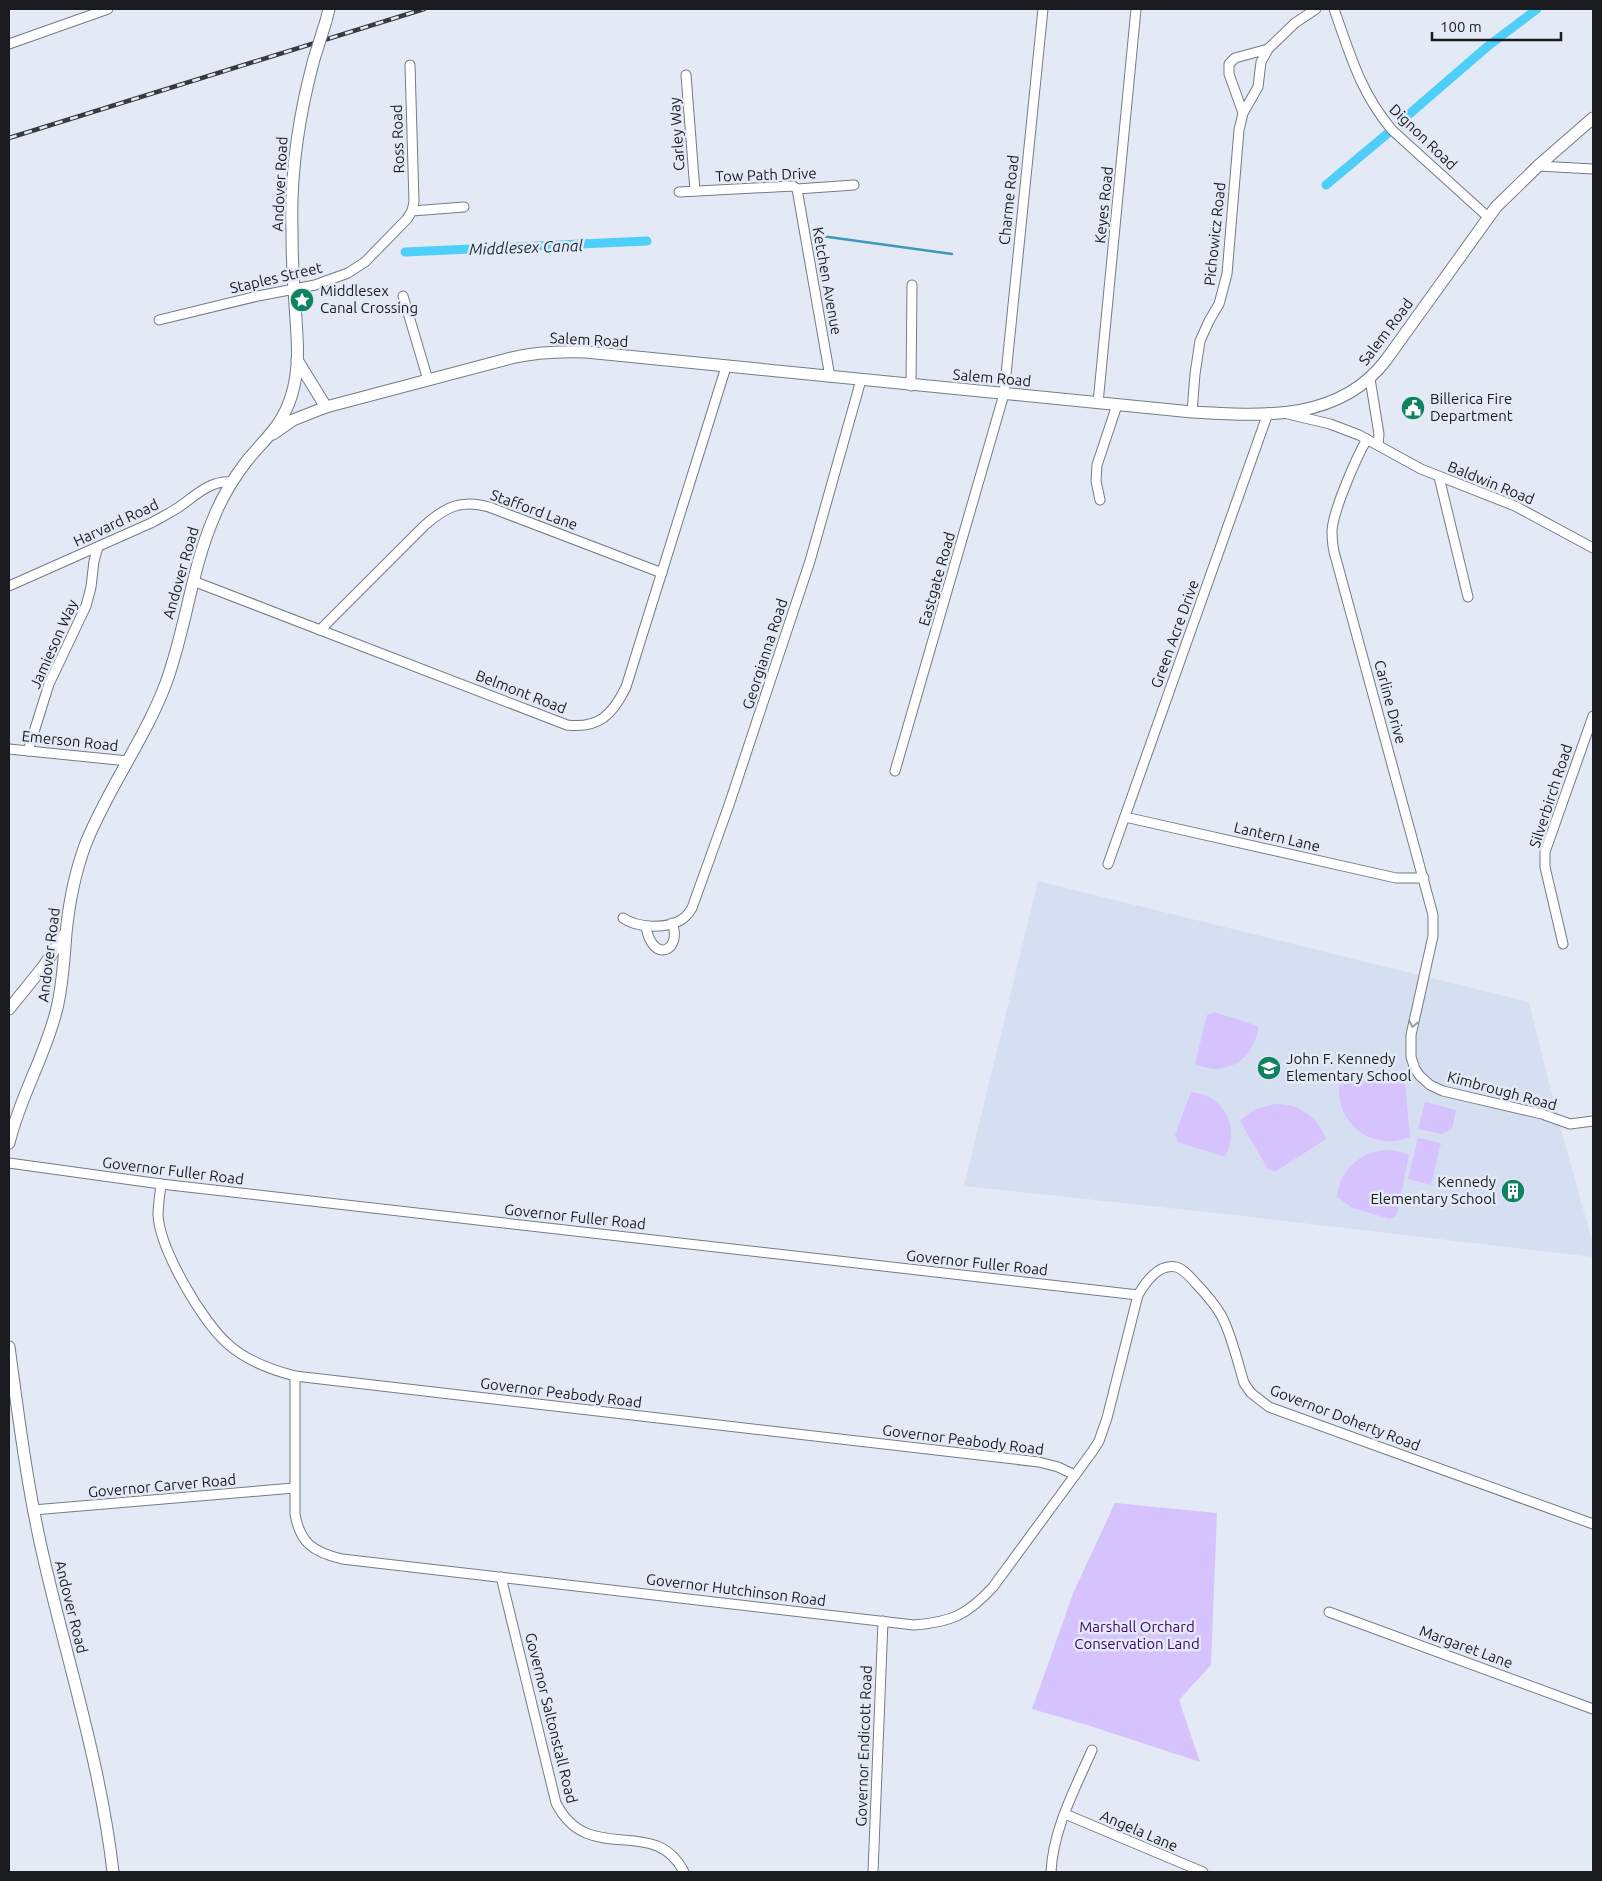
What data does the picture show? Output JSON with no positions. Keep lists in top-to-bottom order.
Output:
{
  "streets": {
    "main road": ["Andover Road", "Salem Road"],
    "street": [
      "Carley Way",
      "Dignon Road",
      "Ross Road",
      "Tow Path Drive",
      "Charme Road",
      "Keyes Road",
      "Pichowicz Road",
      "Staples Street",
      "Ketchen Avenue",
      "Baldwin Road",
      "Stafford Lane",
      "Harvard Road",
      "Eastgate Road",
      "Green Acre Drive",
      "Jamieson Way",
      "Georgianna Road",
      "Belmont Road",
      "Carline Drive",
      "Emerson Road",
      "Silverbirch Road",
      "Lantern Lane",
      "Kimbrough Road",
      "Governor Fuller Road",
      "Governor Peabody Road",
      "Governor Doherty Road",
      "Governor Carver Road",
      "Governor Hutchinson Road",
      "Margaret Lane",
      "Governor Saltonstall Road",
      "Governor Endicott Road",
      "Angela Lane"
    ]
  },
  "crossings": [
    ["Carley Way", "Tow Path Drive"],
    ["Dignon Road", "Salem Road"],
    ["Ross Road", "Staples Street"],
    ["Tow Path Drive", "Ketchen Avenue"],
    ["Andover Road", "Staples Street"],
    ["Andover Road", "Salem Road"],
    ["Andover Road", "Harvard Road"],
    ["Andover Road", "Belmont Road"],
    ["Andover Road", "Emerson Road"],
    ["Andover Road", "Governor Carver Road"],
    ["Charme Road", "Salem Road"],
    ["Charme Road", "Eastgate Road"],
    ["Keyes Road", "Salem Road"],
    ["Pichowicz Road", "Salem Road"],
    ["Ketchen Avenue", "Salem Road"],
    ["Salem Road", "Baldwin Road"],
    ["Salem Road", "Eastgate Road"],
    ["Salem Road", "Green Acre Drive"],
    ["Salem Road", "Georgianna Road"],
    ["Salem Road", "Belmont Road"],
    ["Baldwin Road", "Green Acre Drive"],
    ["Baldwin Road", "Carline Drive"],
    ["Stafford Lane", "Belmont Road"],
    ["Harvard Road", "Jamieson Way"],
    ["Green Acre Drive", "Lantern Lane"],
    ["Jamieson Way", "Emerson Road"],
    ["Carline Drive", "Lantern Lane"],
    ["Carline Drive", "Kimbrough Road"],
    ["Governor Fuller Road", "Governor Peabody Road"],
    ["Governor Fuller Road", "Governor Doherty Road"],
    ["Governor Fuller Road", "Governor Hutchinson Road"],
    ["Governor Peabody Road", "Governor Hutchinson Road"],
    ["Governor Doherty Road", "Governor Hutchinson Road"],
    ["Governor Carver Road", "Governor Hutchinson Road"],
    ["Governor Hutchinson Road", "Governor Saltonstall Road"],
    ["Governor Hutchinson Road", "Governor Endicott Road"]
  ],
  "water": ["Middlesex Canal"],
  "parks": ["Marshall Orchard Conservation Land"],
  "places": {
    "place": ["Middlesex Canal Crossing"],
    "public building": ["Billerica Fire Department"],
    "school or university": ["John F. Kennedy Elementary School"],
    "building": ["Kennedy Elementary School"]
  },
  "scale_bar": "100 m"
}
